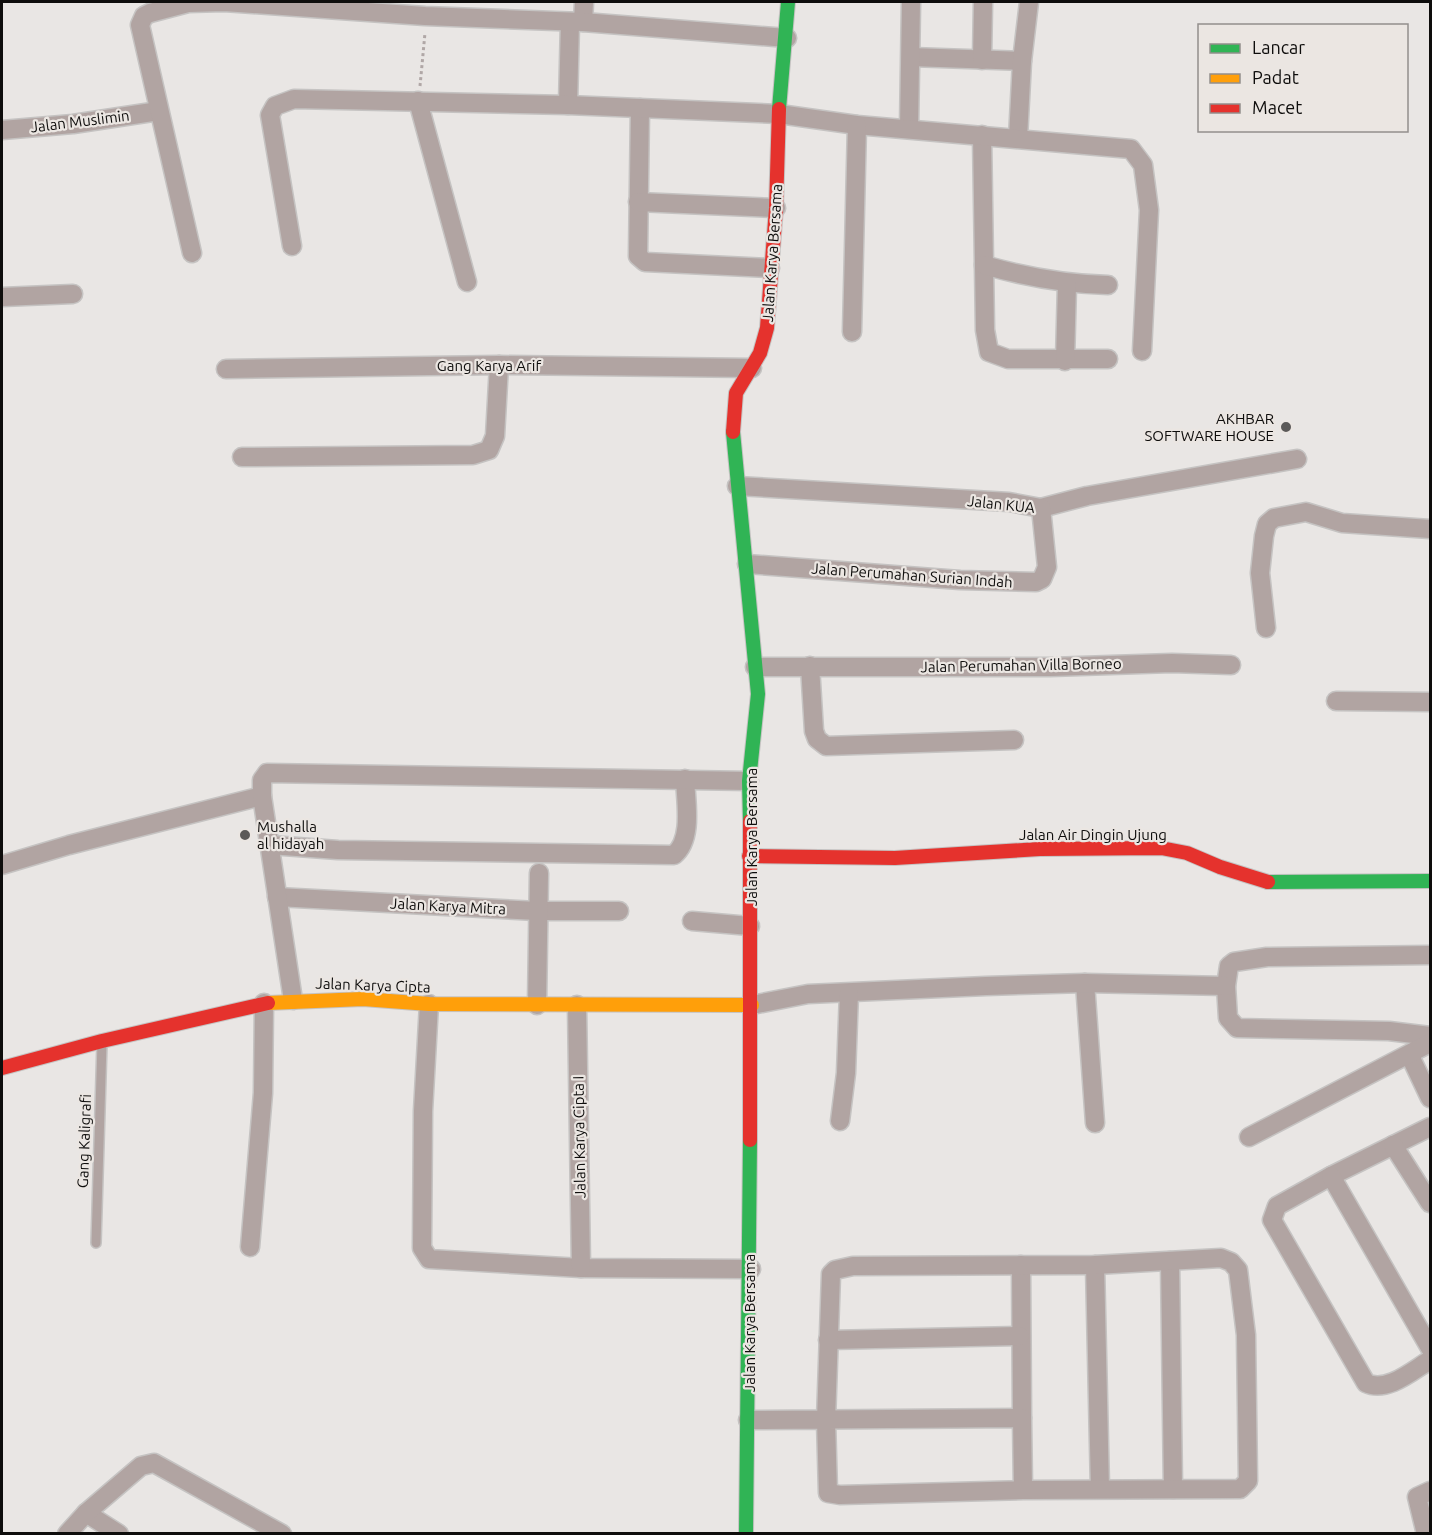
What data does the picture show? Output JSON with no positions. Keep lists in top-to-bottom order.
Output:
{
  "streets": {
    "street": [
      "Jalan Muslimin",
      "Jalan Karya Bersama",
      "Gang Karya Arif",
      "Jalan KUA",
      "Jalan Perumahan Surian Indah",
      "Jalan Perumahan Villa Borneo",
      "Jalan Air Dingin Ujung",
      "Jalan Karya Mitra",
      "Jalan Karya Cipta",
      "Jalan Karya Cipta I"
    ],
    "lane": ["Gang Kaligrafi"]
  },
  "crossings": [
    ["Jalan Karya Bersama", "Gang Karya Arif"],
    ["Jalan Karya Bersama", "Jalan KUA"],
    ["Jalan Karya Bersama", "Jalan Perumahan Surian Indah"],
    ["Jalan Karya Bersama", "Jalan Perumahan Villa Borneo"],
    ["Jalan Karya Bersama", "Jalan Air Dingin Ujung"],
    ["Jalan Karya Bersama", "Jalan Karya Cipta"],
    ["Jalan KUA", "Jalan Perumahan Surian Indah"],
    ["Jalan Karya Cipta", "Jalan Karya Cipta I"],
    ["Jalan Karya Cipta", "Gang Kaligrafi"]
  ],
  "places": ["AKHBAR SOFTWARE HOUSE", "Mushalla al hidayah"],
  "legend": ["Lancar", "Padat", "Macet"]
}
